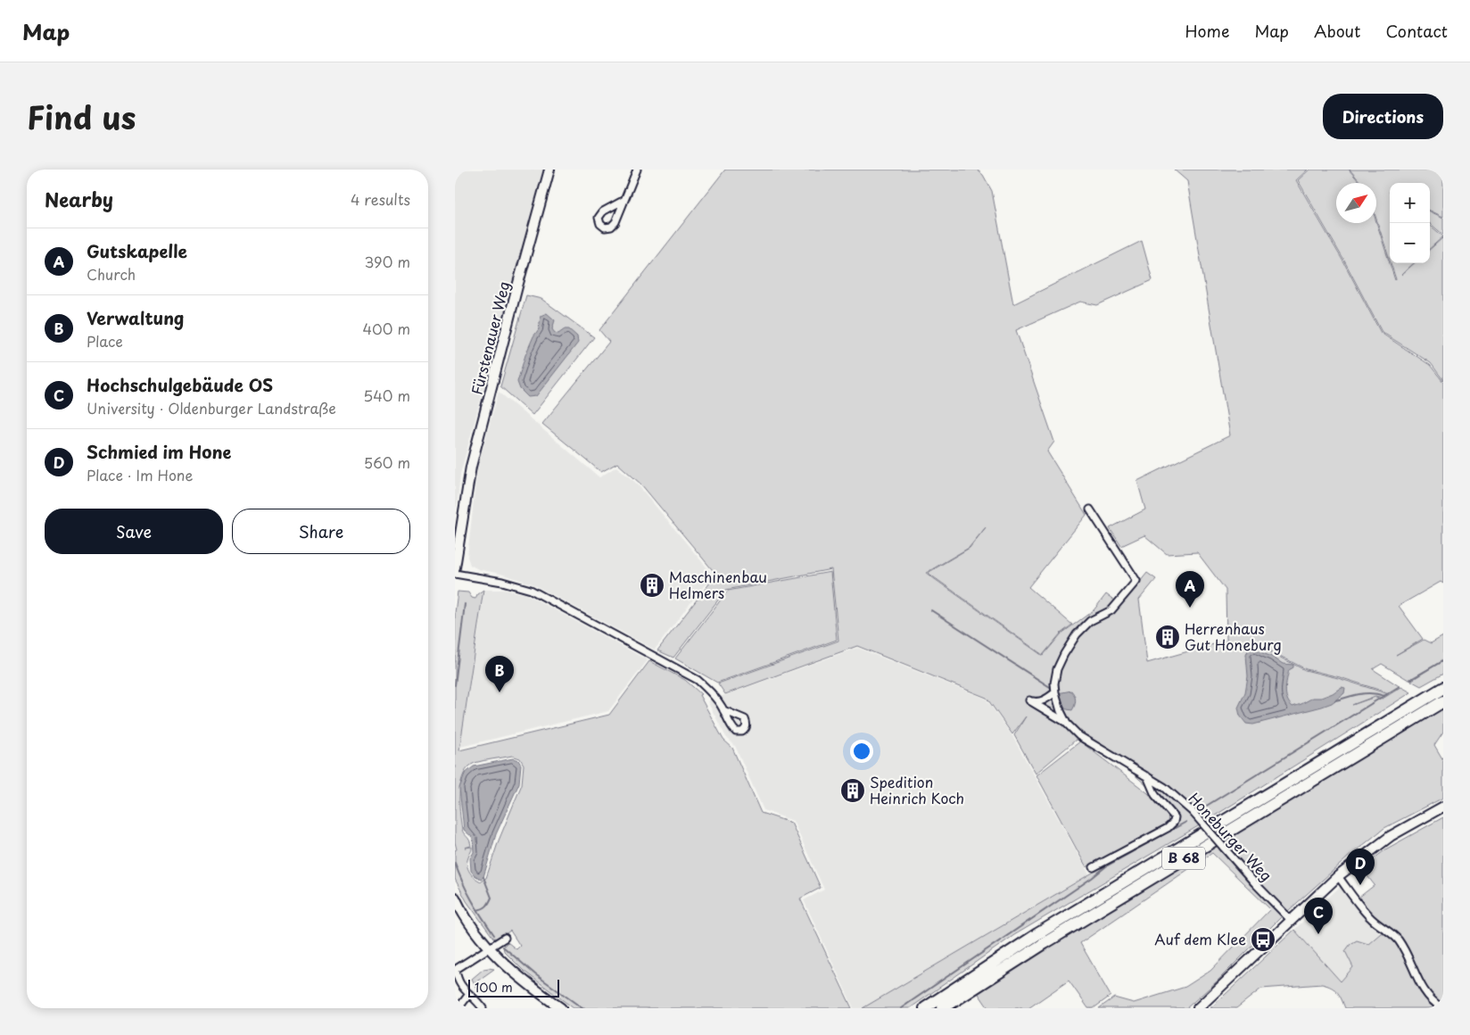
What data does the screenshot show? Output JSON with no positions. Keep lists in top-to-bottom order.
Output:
{
  "streets": {
    "highway": ["B 68"],
    "street": ["Fürstenauer Weg", "Honeburger Weg"]
  },
  "places": {
    "building": ["Maschinenbau Helmers", "Herrenhaus Gut Honeburg", "Spedition Heinrich Koch"],
    "bus stop": ["Auf dem Klee"]
  },
  "scale_bar": "100 m",
  "north": "top right",
  "page": {
    "header": "Map",
    "nav": [
      "Home",
      "Map",
      "About",
      "Contact"
    ],
    "title": "Find us",
    "buttons": [
      "Directions",
      ["Save", "Share"]
    ],
    "heading": ["Nearby", "4 results"],
    "map_buttons": ["+", "−"],
    "list": [
      {
        "mark": "A",
        "name": "Gutskapelle",
        "note": "Church",
        "value": "390 m"
      },
      {
        "mark": "B",
        "name": "Verwaltung",
        "note": "Place",
        "value": "400 m"
      },
      {
        "mark": "C",
        "name": "Hochschulgebäude OS",
        "note": "University · Oldenburger Landstraße",
        "value": "540 m"
      },
      {
        "mark": "D",
        "name": "Schmied im Hone",
        "note": "Place · Im Hone",
        "value": "560 m"
      }
    ],
    "pins": [
      "A",
      "B",
      "D",
      "C"
    ],
    "scale": "100 m"
  }
}
